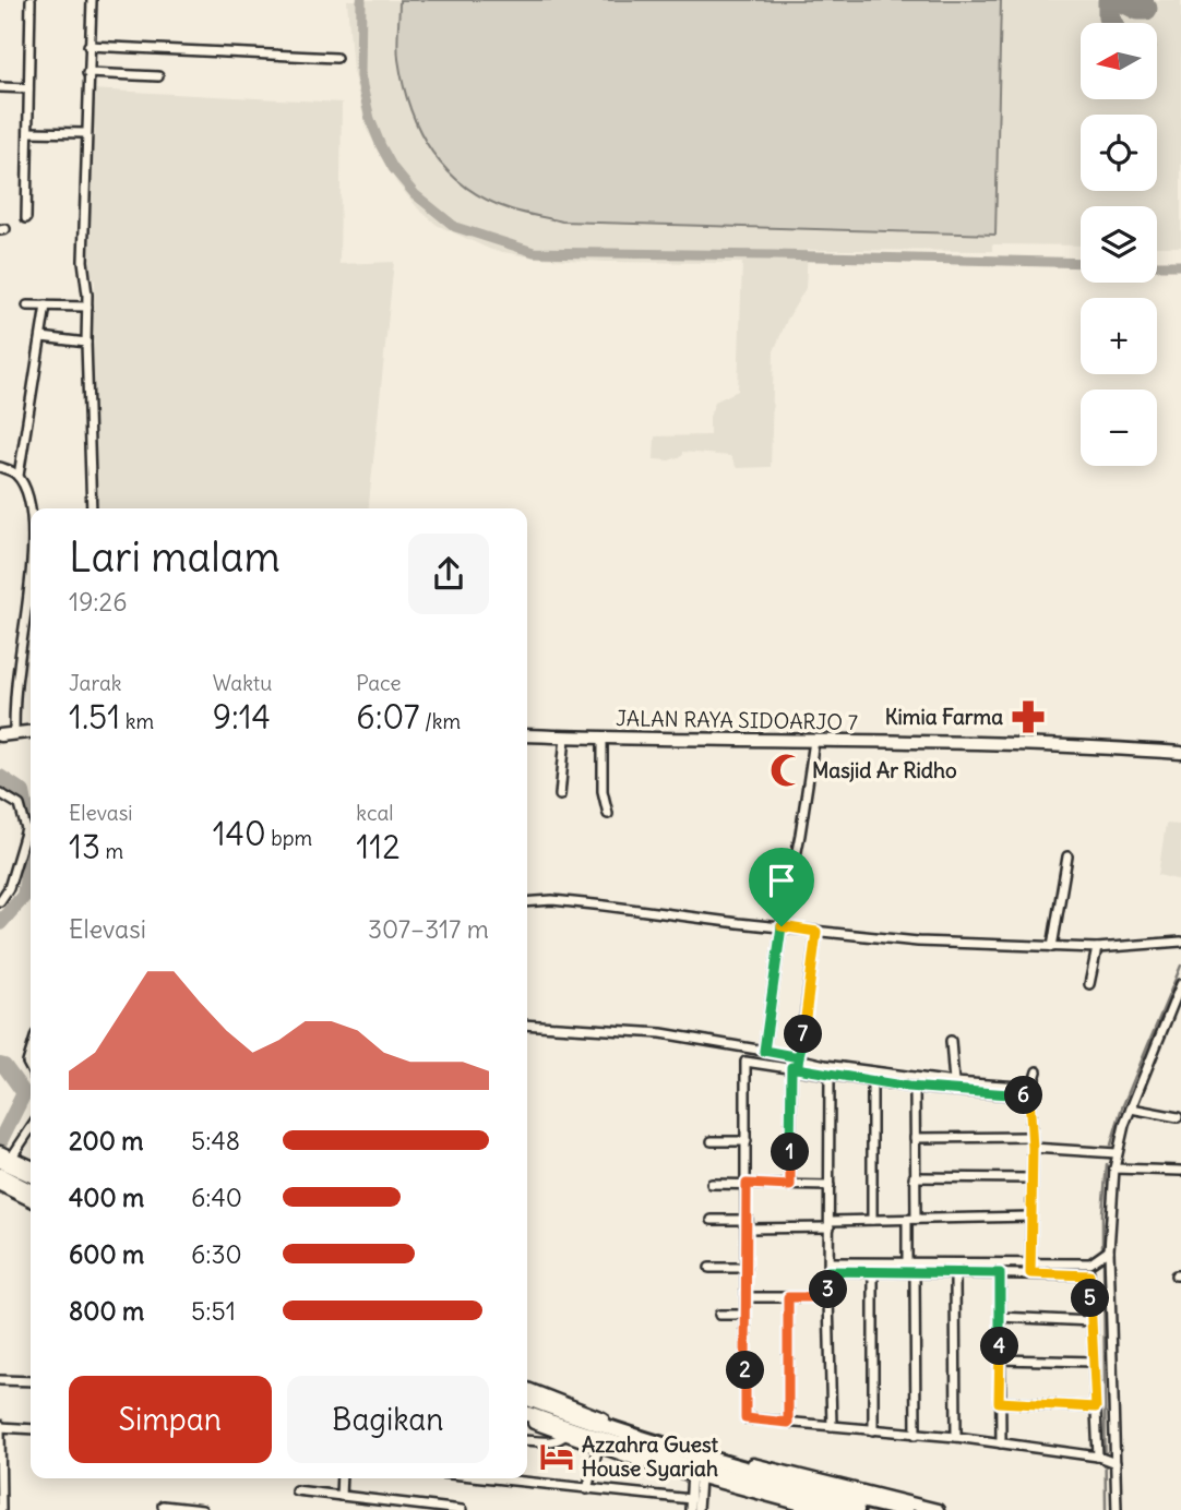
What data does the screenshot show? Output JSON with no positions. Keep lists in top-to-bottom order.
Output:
{
  "streets": {
    "main road": ["JALAN RAYA SIDOARJO 7"]
  },
  "places": {
    "pharmacy": ["Kimia Farma"],
    "mosque": ["Masjid Ar Ridho"],
    "hotel": ["Azzahra Guest House Syariah"]
  },
  "north": "left",
  "page": {
    "map_buttons": ["+", "−"],
    "heading": ["Lari malam", "19:26"],
    "stats": [
      ["Jarak", "1.51 km"],
      ["Waktu", "9:14"],
      ["Pace", "6:07 /km"],
      ["Elevasi", "13 m"],
      ["140 bpm"],
      ["kcal", "112"]
    ],
    "chart": ["Elevasi", "307–317 m"],
    "pins": [
      "7",
      "6",
      "1",
      "3",
      "5",
      "4",
      "2"
    ],
    "list": [
      {
        "name": "200 m",
        "note": "5:48"
      },
      {
        "name": "400 m",
        "note": "6:40"
      },
      {
        "name": "600 m",
        "note": "6:30"
      },
      {
        "name": "800 m",
        "note": "5:51"
      }
    ],
    "buttons": ["Simpan", "Bagikan"]
  }
}
